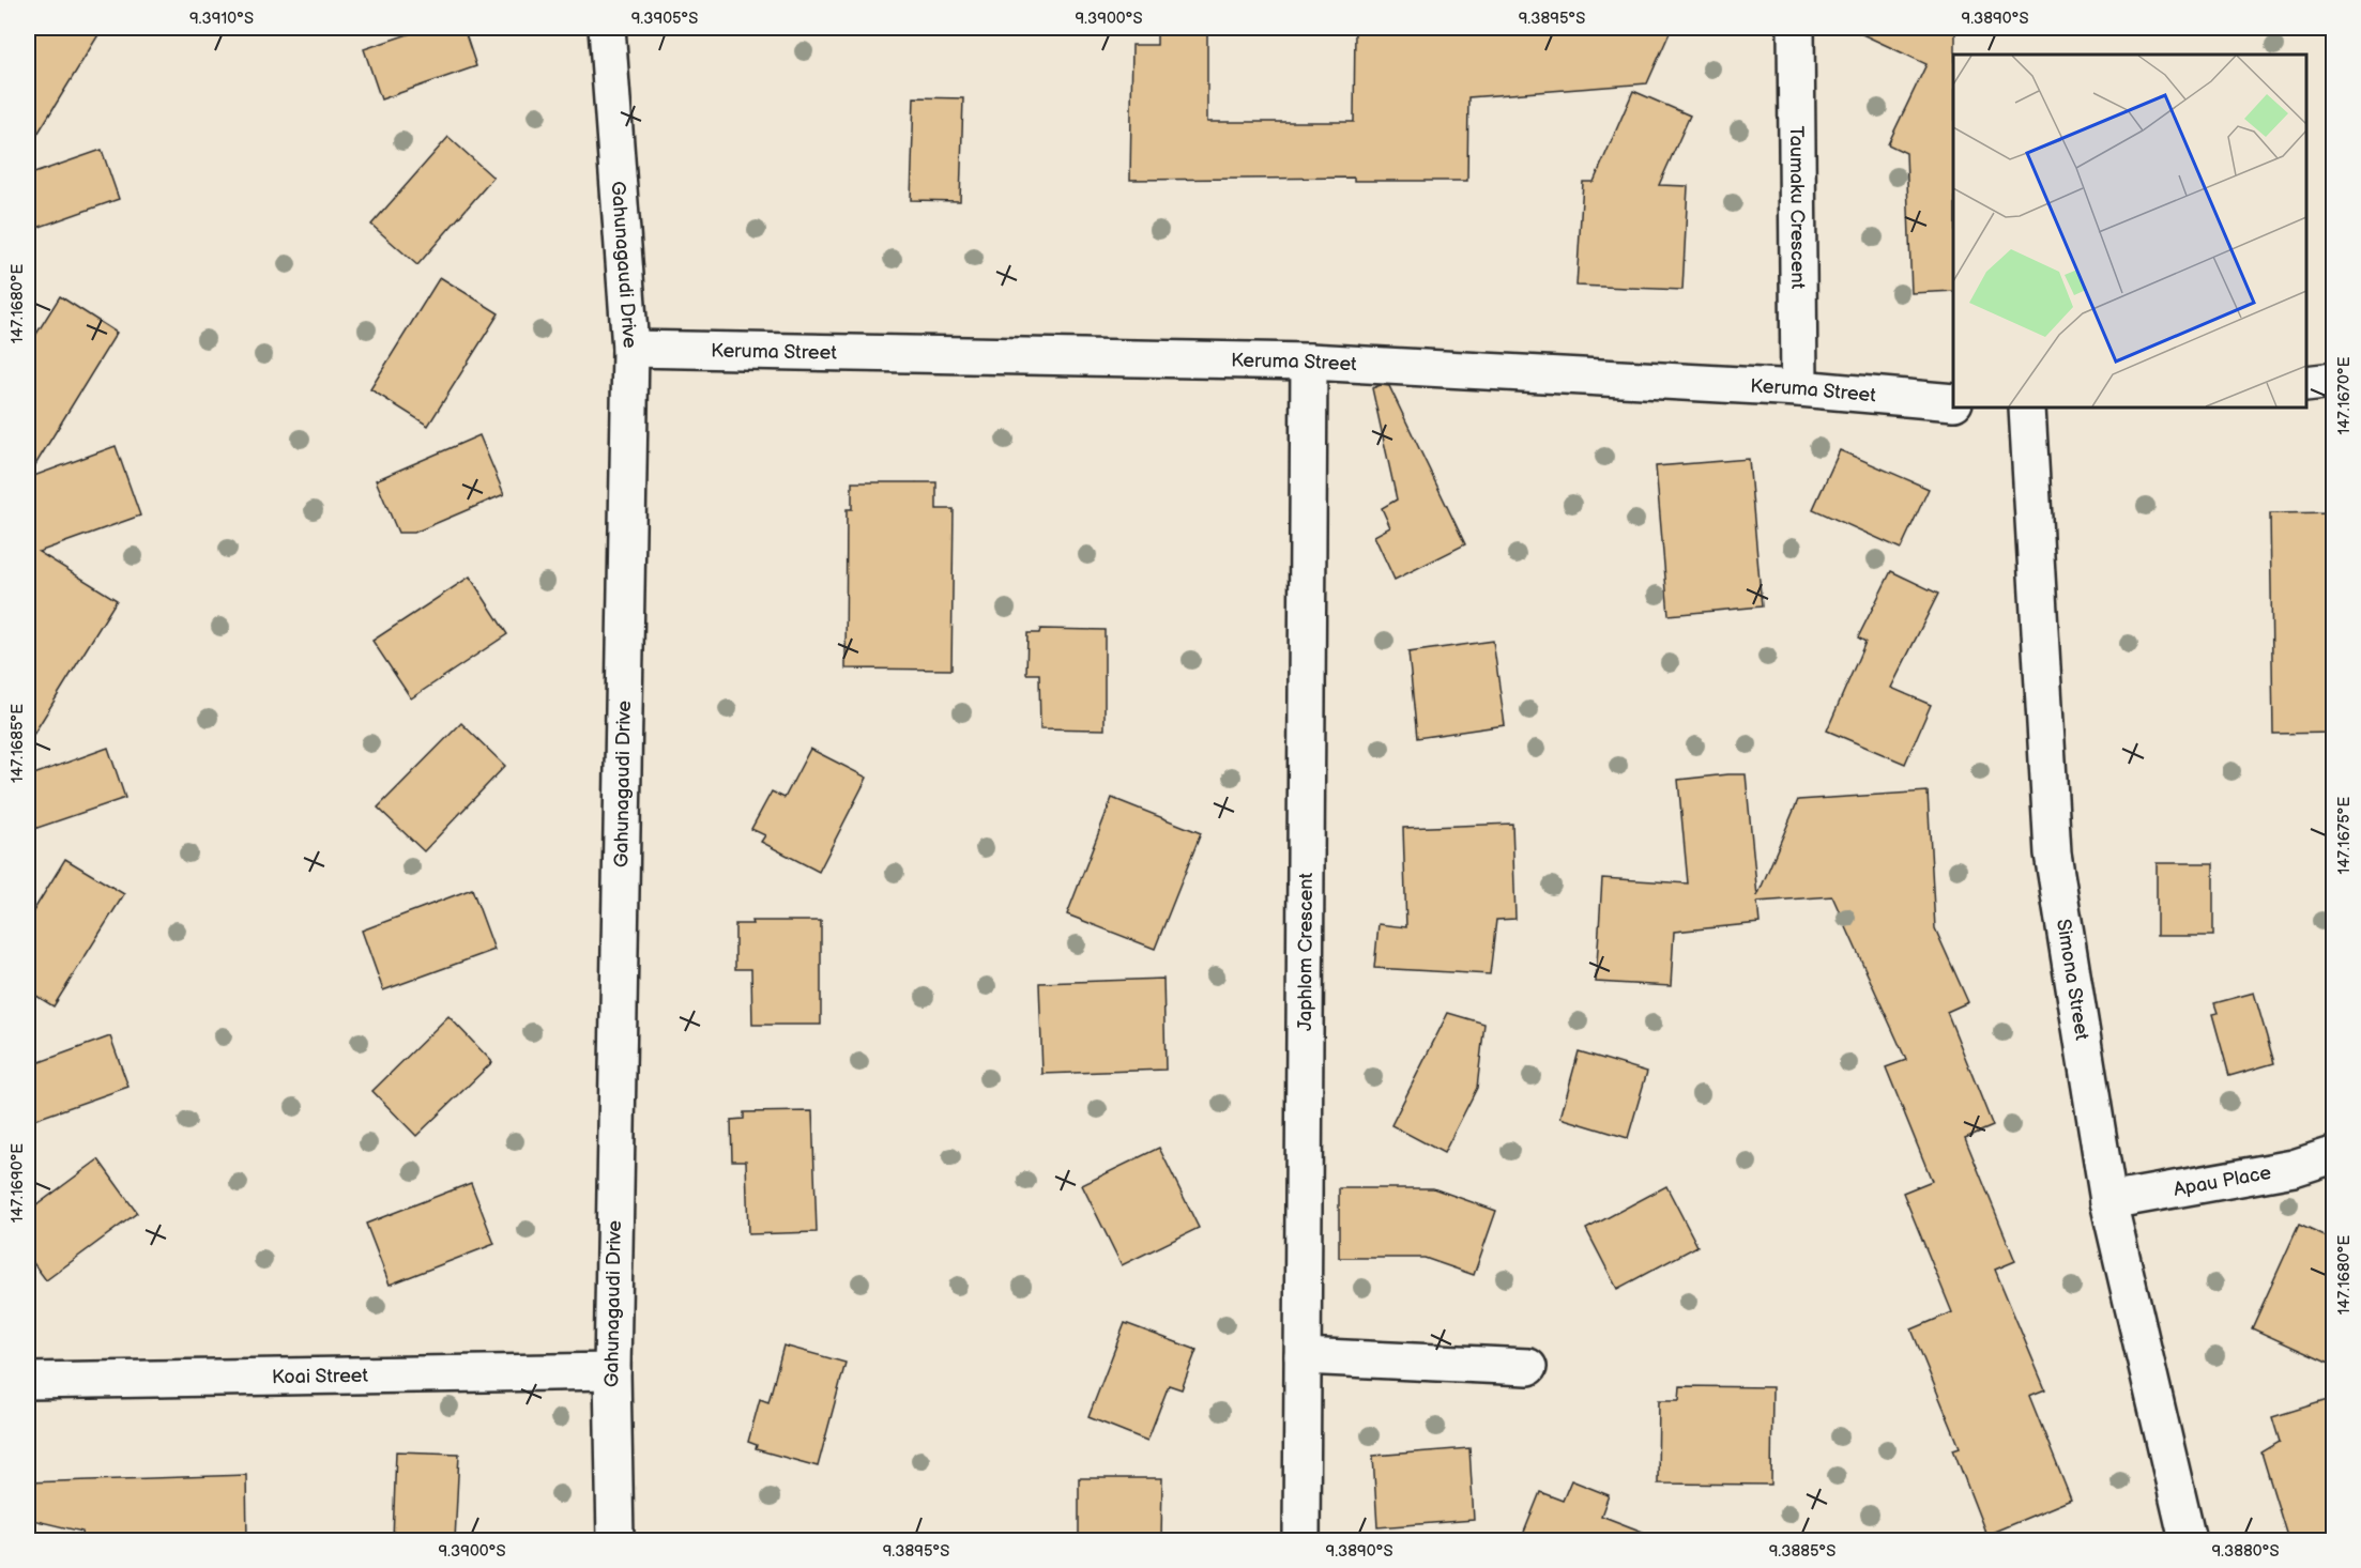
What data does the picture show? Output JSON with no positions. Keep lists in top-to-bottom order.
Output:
{
  "streets": {
    "street": [
      "Taumaku Crescent",
      "Gahunagaudi Drive",
      "Keruma Street",
      "Japhlom Crescent",
      "Simona Street",
      "Apau Place",
      "Koai Street"
    ]
  },
  "crossings": [
    ["Taumaku Crescent", "Keruma Street"],
    ["Gahunagaudi Drive", "Keruma Street"],
    ["Gahunagaudi Drive", "Koai Street"],
    ["Keruma Street", "Japhlom Crescent"],
    ["Simona Street", "Apau Place"]
  ],
  "coordinates": [
    "9.3910°S",
    "9.3905°S",
    "9.3900°S",
    "9.3895°S",
    "9.3890°S",
    "147.1680°E",
    "147.1670°E",
    "147.1685°E",
    "147.1675°E",
    "147.1690°E",
    "9.3885°S",
    "9.3880°S"
  ]
}
